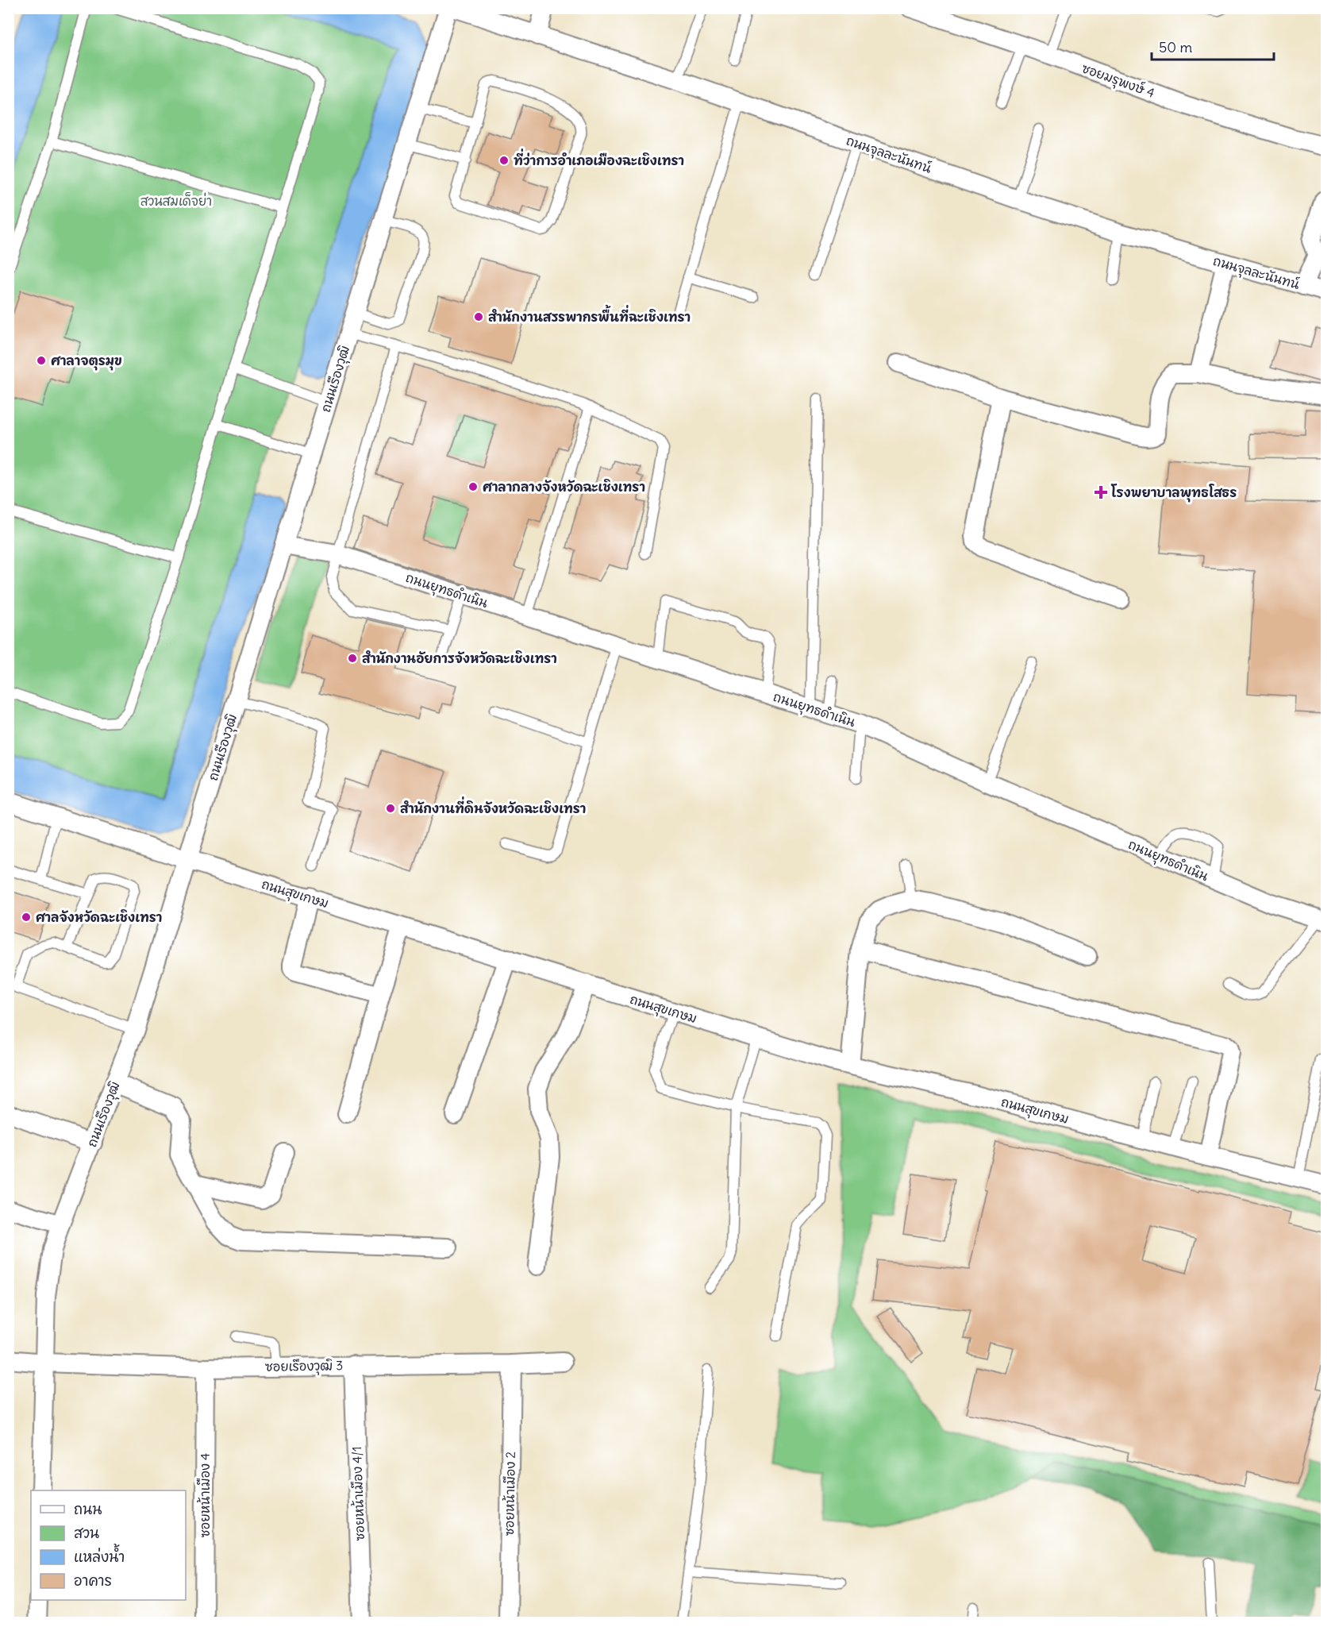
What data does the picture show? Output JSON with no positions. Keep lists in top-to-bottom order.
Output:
{
  "streets": {
    "street": [
      "ซอยมรุพงษ์ 4",
      "ถนนจุลละนันทน์",
      "ถนนเรืองวุฒิ",
      "ถนนยุทธดำเนิน",
      "ถนนสุขเกษม",
      "ซอยเรืองวุฒิ 3",
      "ซอยหน้าเมือง 4/1",
      "ซอยหน้าเมือง 2",
      "ซอยหน้าเมือง 4"
    ]
  },
  "crossings": [
    ["ถนนจุลละนันทน์", "ถนนเรืองวุฒิ"],
    ["ถนนเรืองวุฒิ", "ถนนยุทธดำเนิน"],
    ["ถนนเรืองวุฒิ", "ถนนสุขเกษม"],
    ["ถนนเรืองวุฒิ", "ซอยเรืองวุฒิ 3"],
    ["ซอยเรืองวุฒิ 3", "ซอยหน้าเมือง 4/1"],
    ["ซอยเรืองวุฒิ 3", "ซอยหน้าเมือง 2"],
    ["ซอยเรืองวุฒิ 3", "ซอยหน้าเมือง 4"]
  ],
  "parks": ["สวนสมเด็จย่า"],
  "places": {
    "other": [
      "ที่ว่าการอำเภอเมืองฉะเชิงเทรา",
      "สำนักงานสรรพากรพื้นที่ฉะเชิงเทรา",
      "ศาลาจตุรมุข",
      "ศาลากลางจังหวัดฉะเชิงเทรา",
      "สำนักงานอัยการจังหวัดฉะเชิงเทรา",
      "สำนักงานที่ดินจังหวัดฉะเชิงเทรา",
      "ศาลจังหวัดฉะเชิงเทรา"
    ],
    "health": ["โรงพยาบาลพุทธโสธร"]
  },
  "legend": [
    "ถนน",
    "สวน",
    "แหล่งน้ำ",
    "อาคาร"
  ],
  "scale_bar": "50 m"
}
